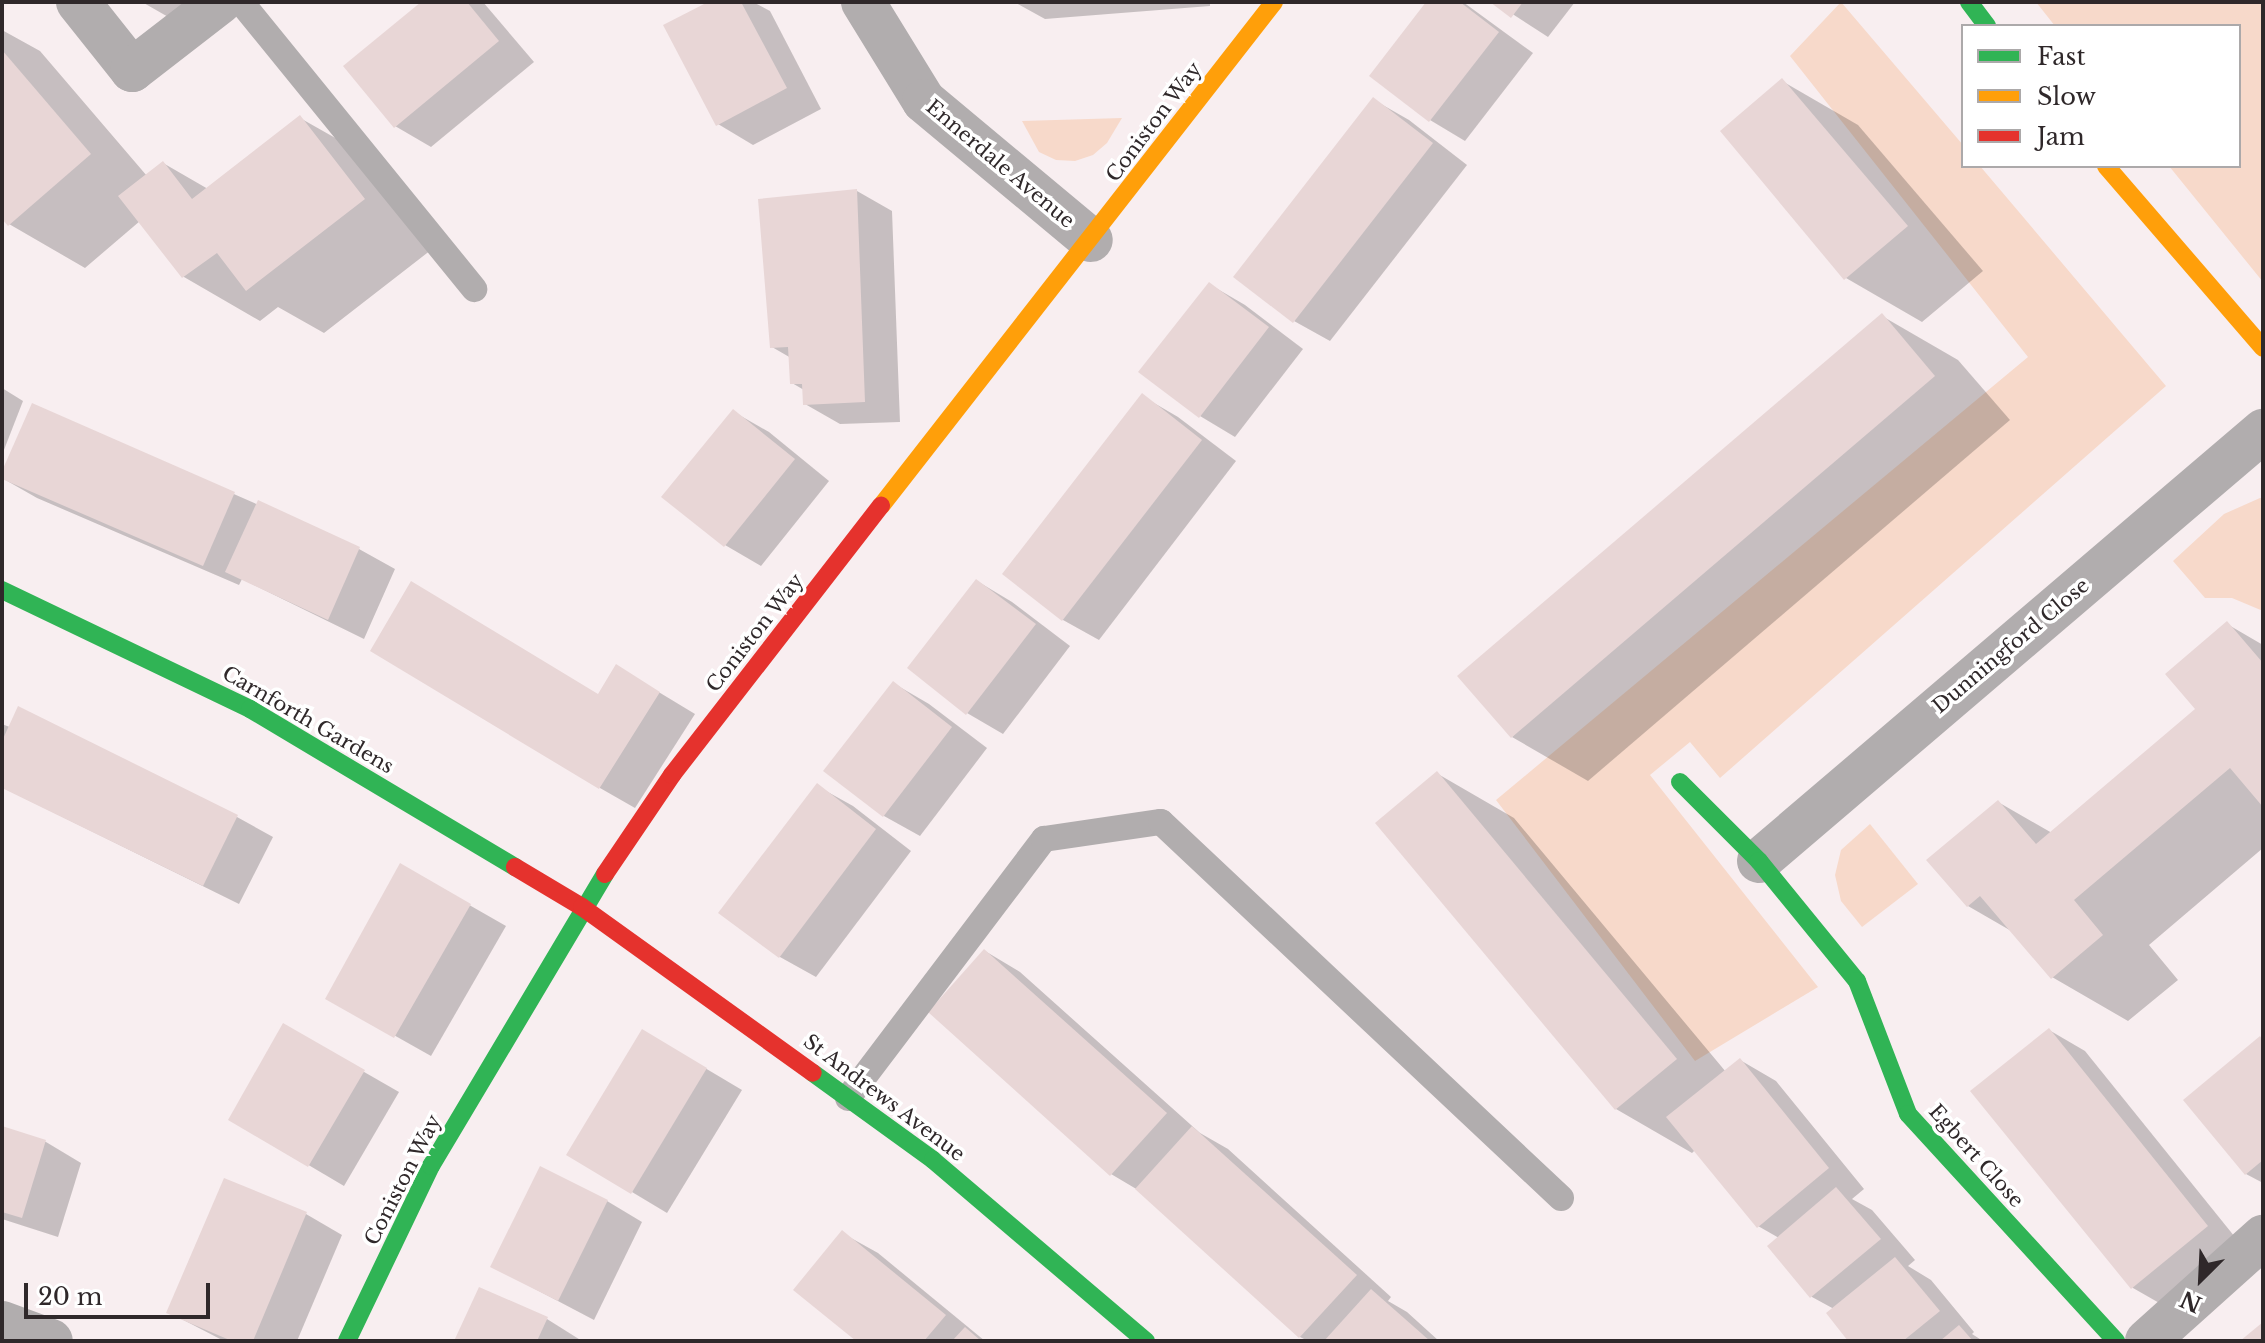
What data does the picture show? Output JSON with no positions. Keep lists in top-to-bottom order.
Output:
{
  "streets": {
    "street": [
      "Coniston Way",
      "Ennerdale Avenue",
      "Dunningford Close",
      "Carnforth Gardens",
      "St Andrews Avenue",
      "Egbert Close"
    ]
  },
  "crossings": [
    ["Coniston Way", "Ennerdale Avenue"],
    ["Coniston Way", "Carnforth Gardens"],
    ["Coniston Way", "St Andrews Avenue"],
    ["Dunningford Close", "Egbert Close"],
    ["Carnforth Gardens", "St Andrews Avenue"]
  ],
  "legend": ["Fast", "Slow", "Jam"],
  "scale_bar": "20 m",
  "north": "bottom left"
}
